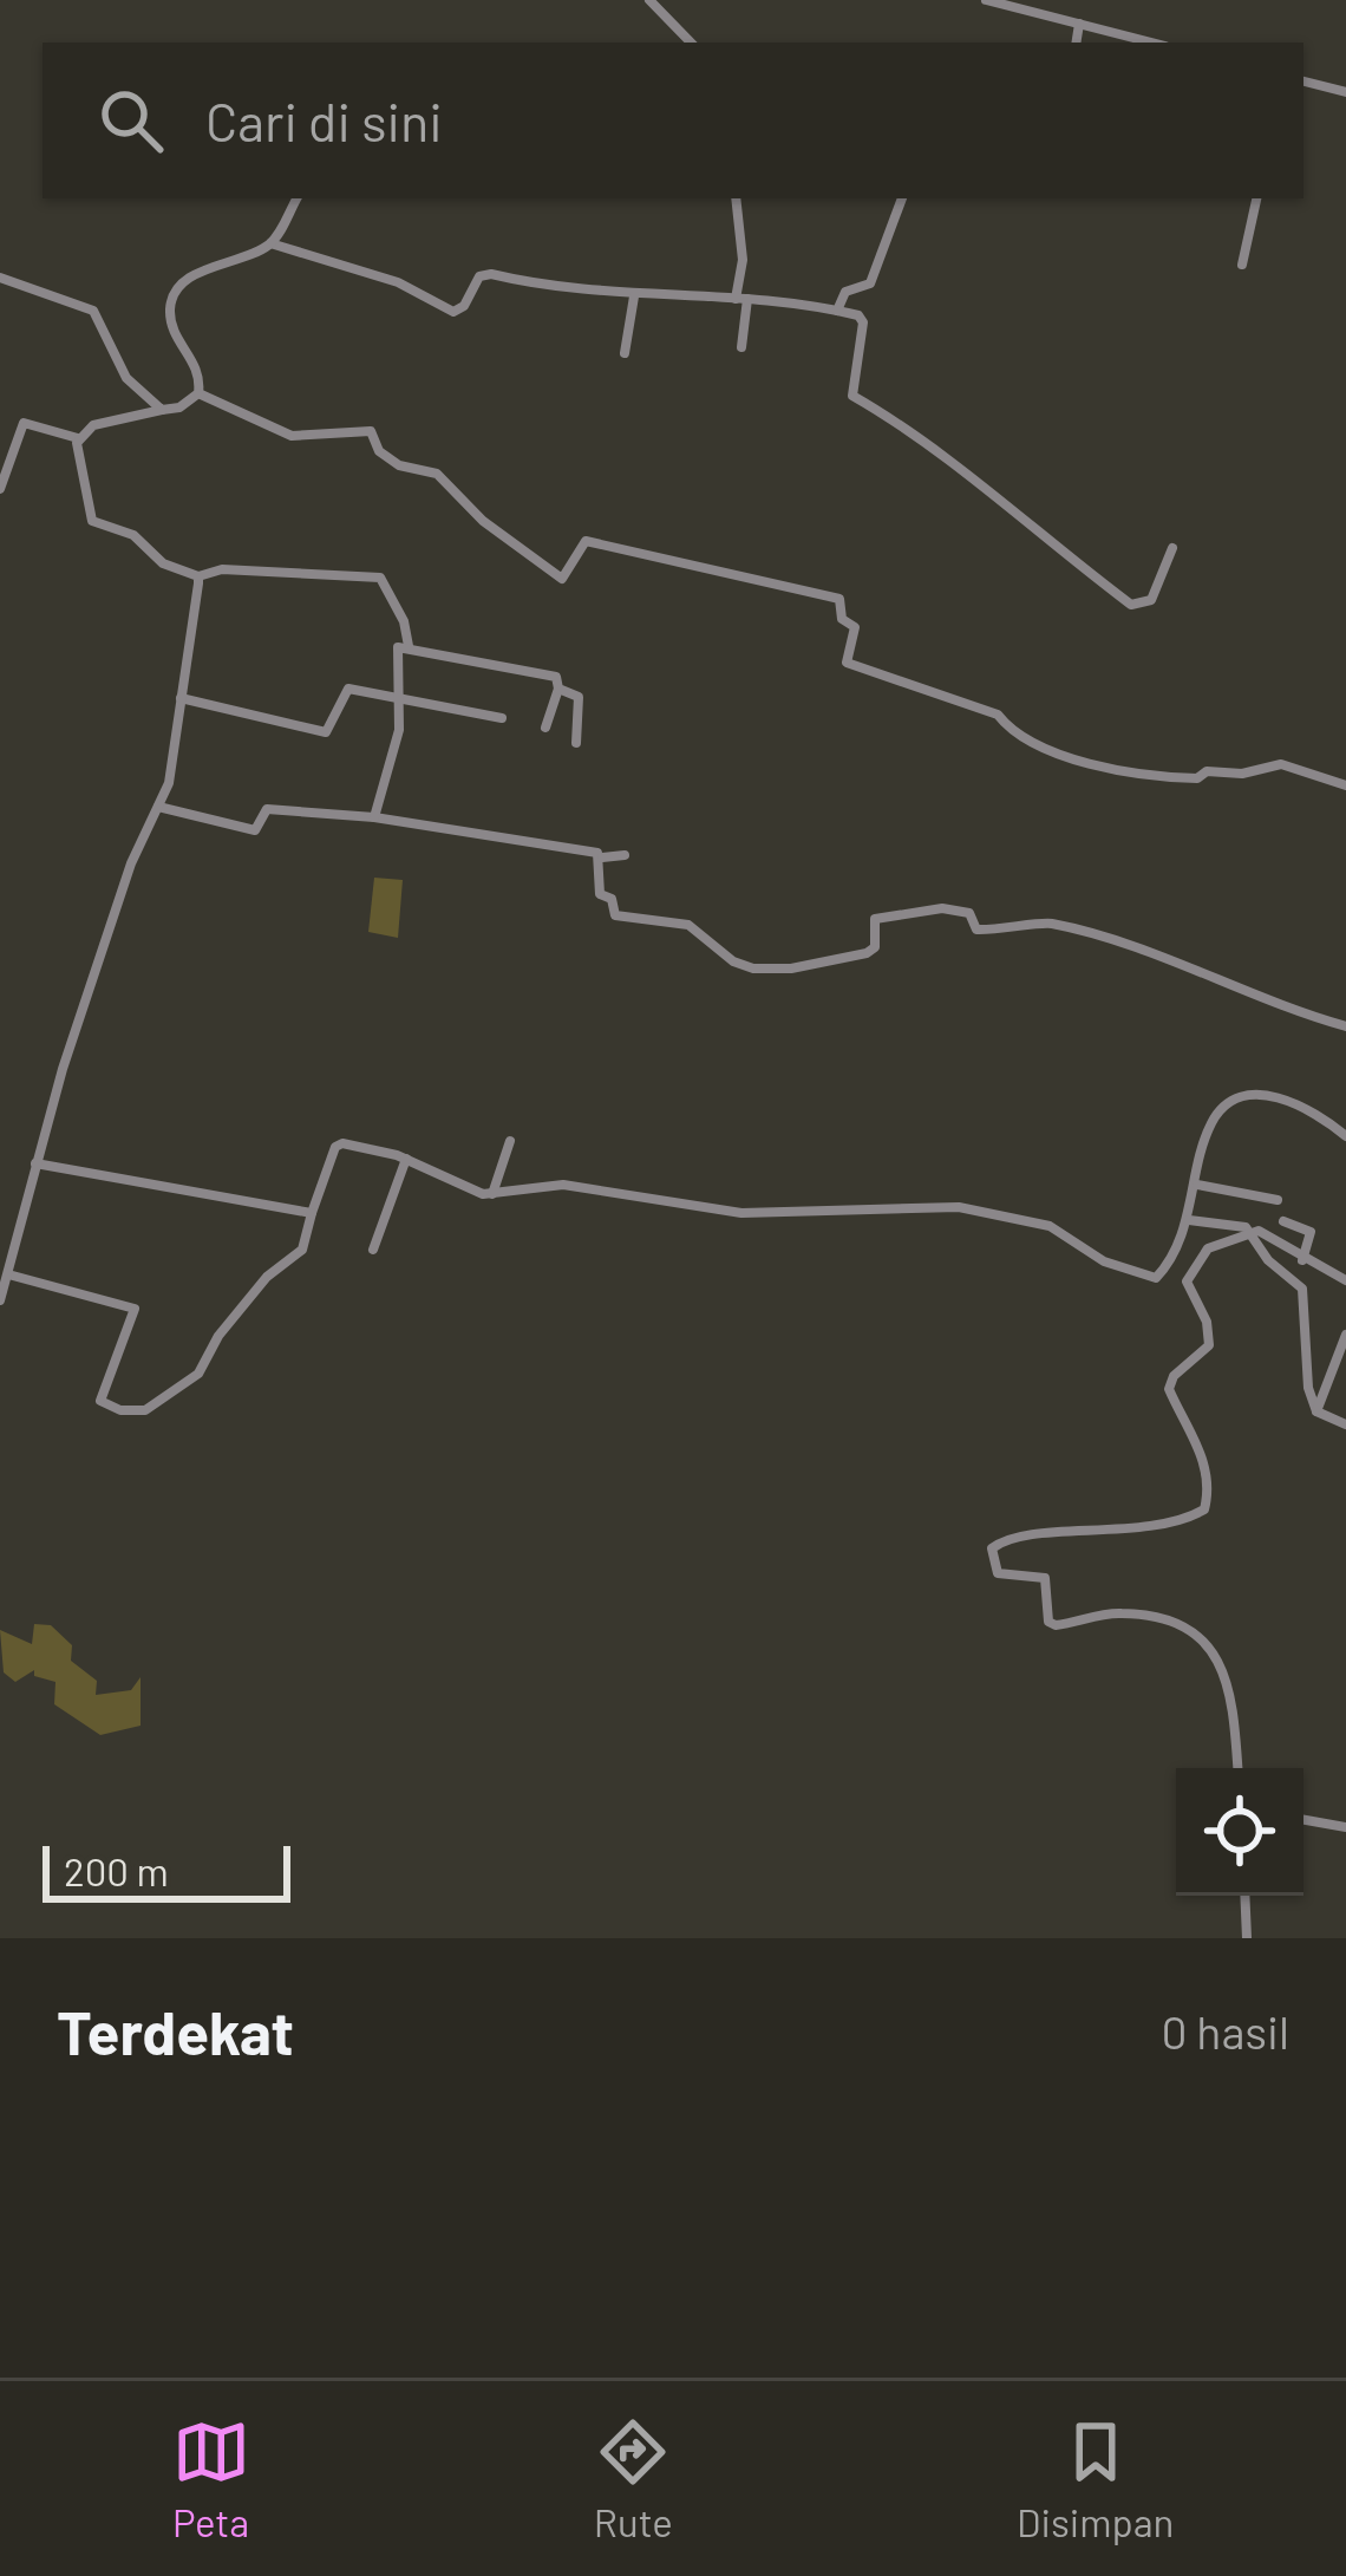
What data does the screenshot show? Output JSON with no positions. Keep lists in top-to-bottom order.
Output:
{
  "scale_bar": "200 m",
  "page": {
    "search": "Cari di sini",
    "scale": "200 m",
    "heading": ["Terdekat", "0 hasil"],
    "nav": ["Peta", "Rute", "Disimpan"]
  }
}
